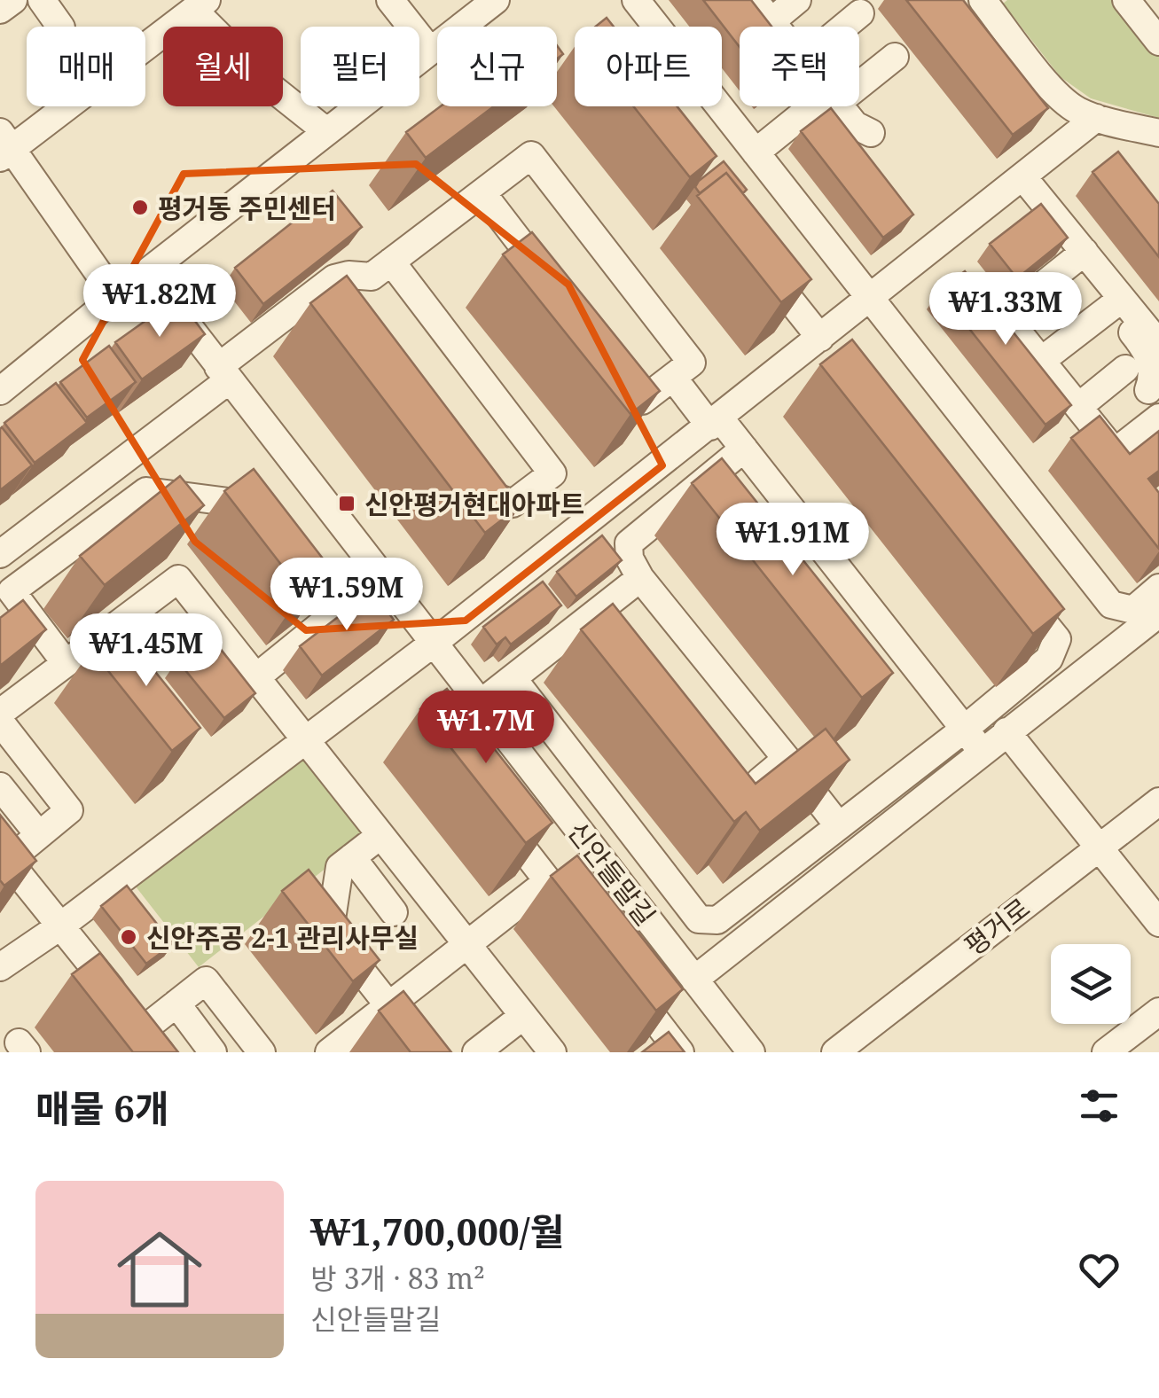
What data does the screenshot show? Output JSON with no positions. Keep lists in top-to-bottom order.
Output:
{
  "streets": {
    "street": ["신안들말길", "평거로"]
  },
  "places": {
    "other": ["평거동 주민센터", "신안주공 2-1 관리사무실"],
    "transit": ["신안평거현대아파트"]
  },
  "page": {
    "chip": [
      "매매",
      "월세",
      "필터",
      "신규",
      "아파트",
      "주택"
    ],
    "price": [
      "₩1.82M",
      "₩1.33M",
      "₩1.91M",
      "₩1.59M",
      "₩1.45M",
      "₩1.7M"
    ],
    "heading": "매물 6개",
    "list": [
      {
        "name": "₩1,700,000/월",
        "note": "방 3개 · 83 m² · 신안들말길"
      }
    ]
  }
}
